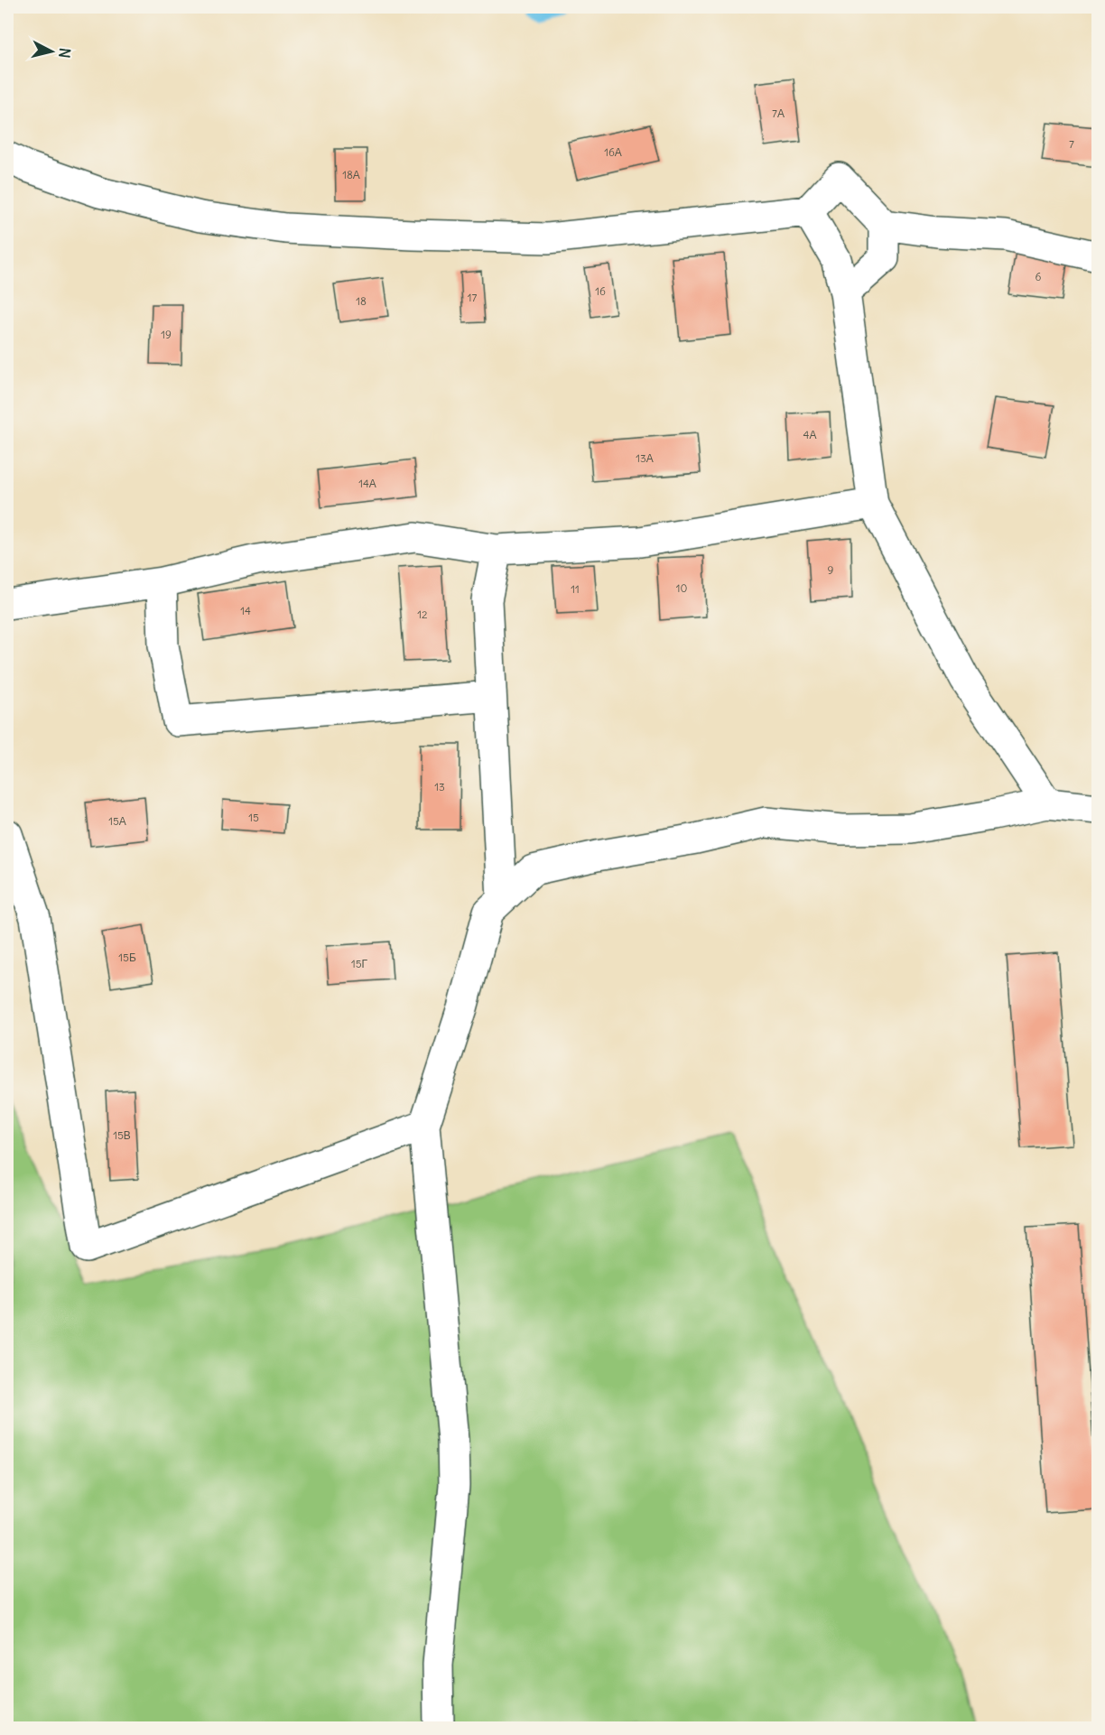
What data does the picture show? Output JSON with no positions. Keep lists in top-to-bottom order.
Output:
{
  "house_numbers": [
    "7А",
    "7",
    "16А",
    "18А",
    "6",
    "16",
    "17",
    "18",
    "19",
    "4А",
    "13А",
    "14А",
    "9",
    "10",
    "11",
    "14",
    "12",
    "13",
    "15",
    "15А",
    "15Б",
    "15Г",
    "15В"
  ],
  "north": "right"
}
